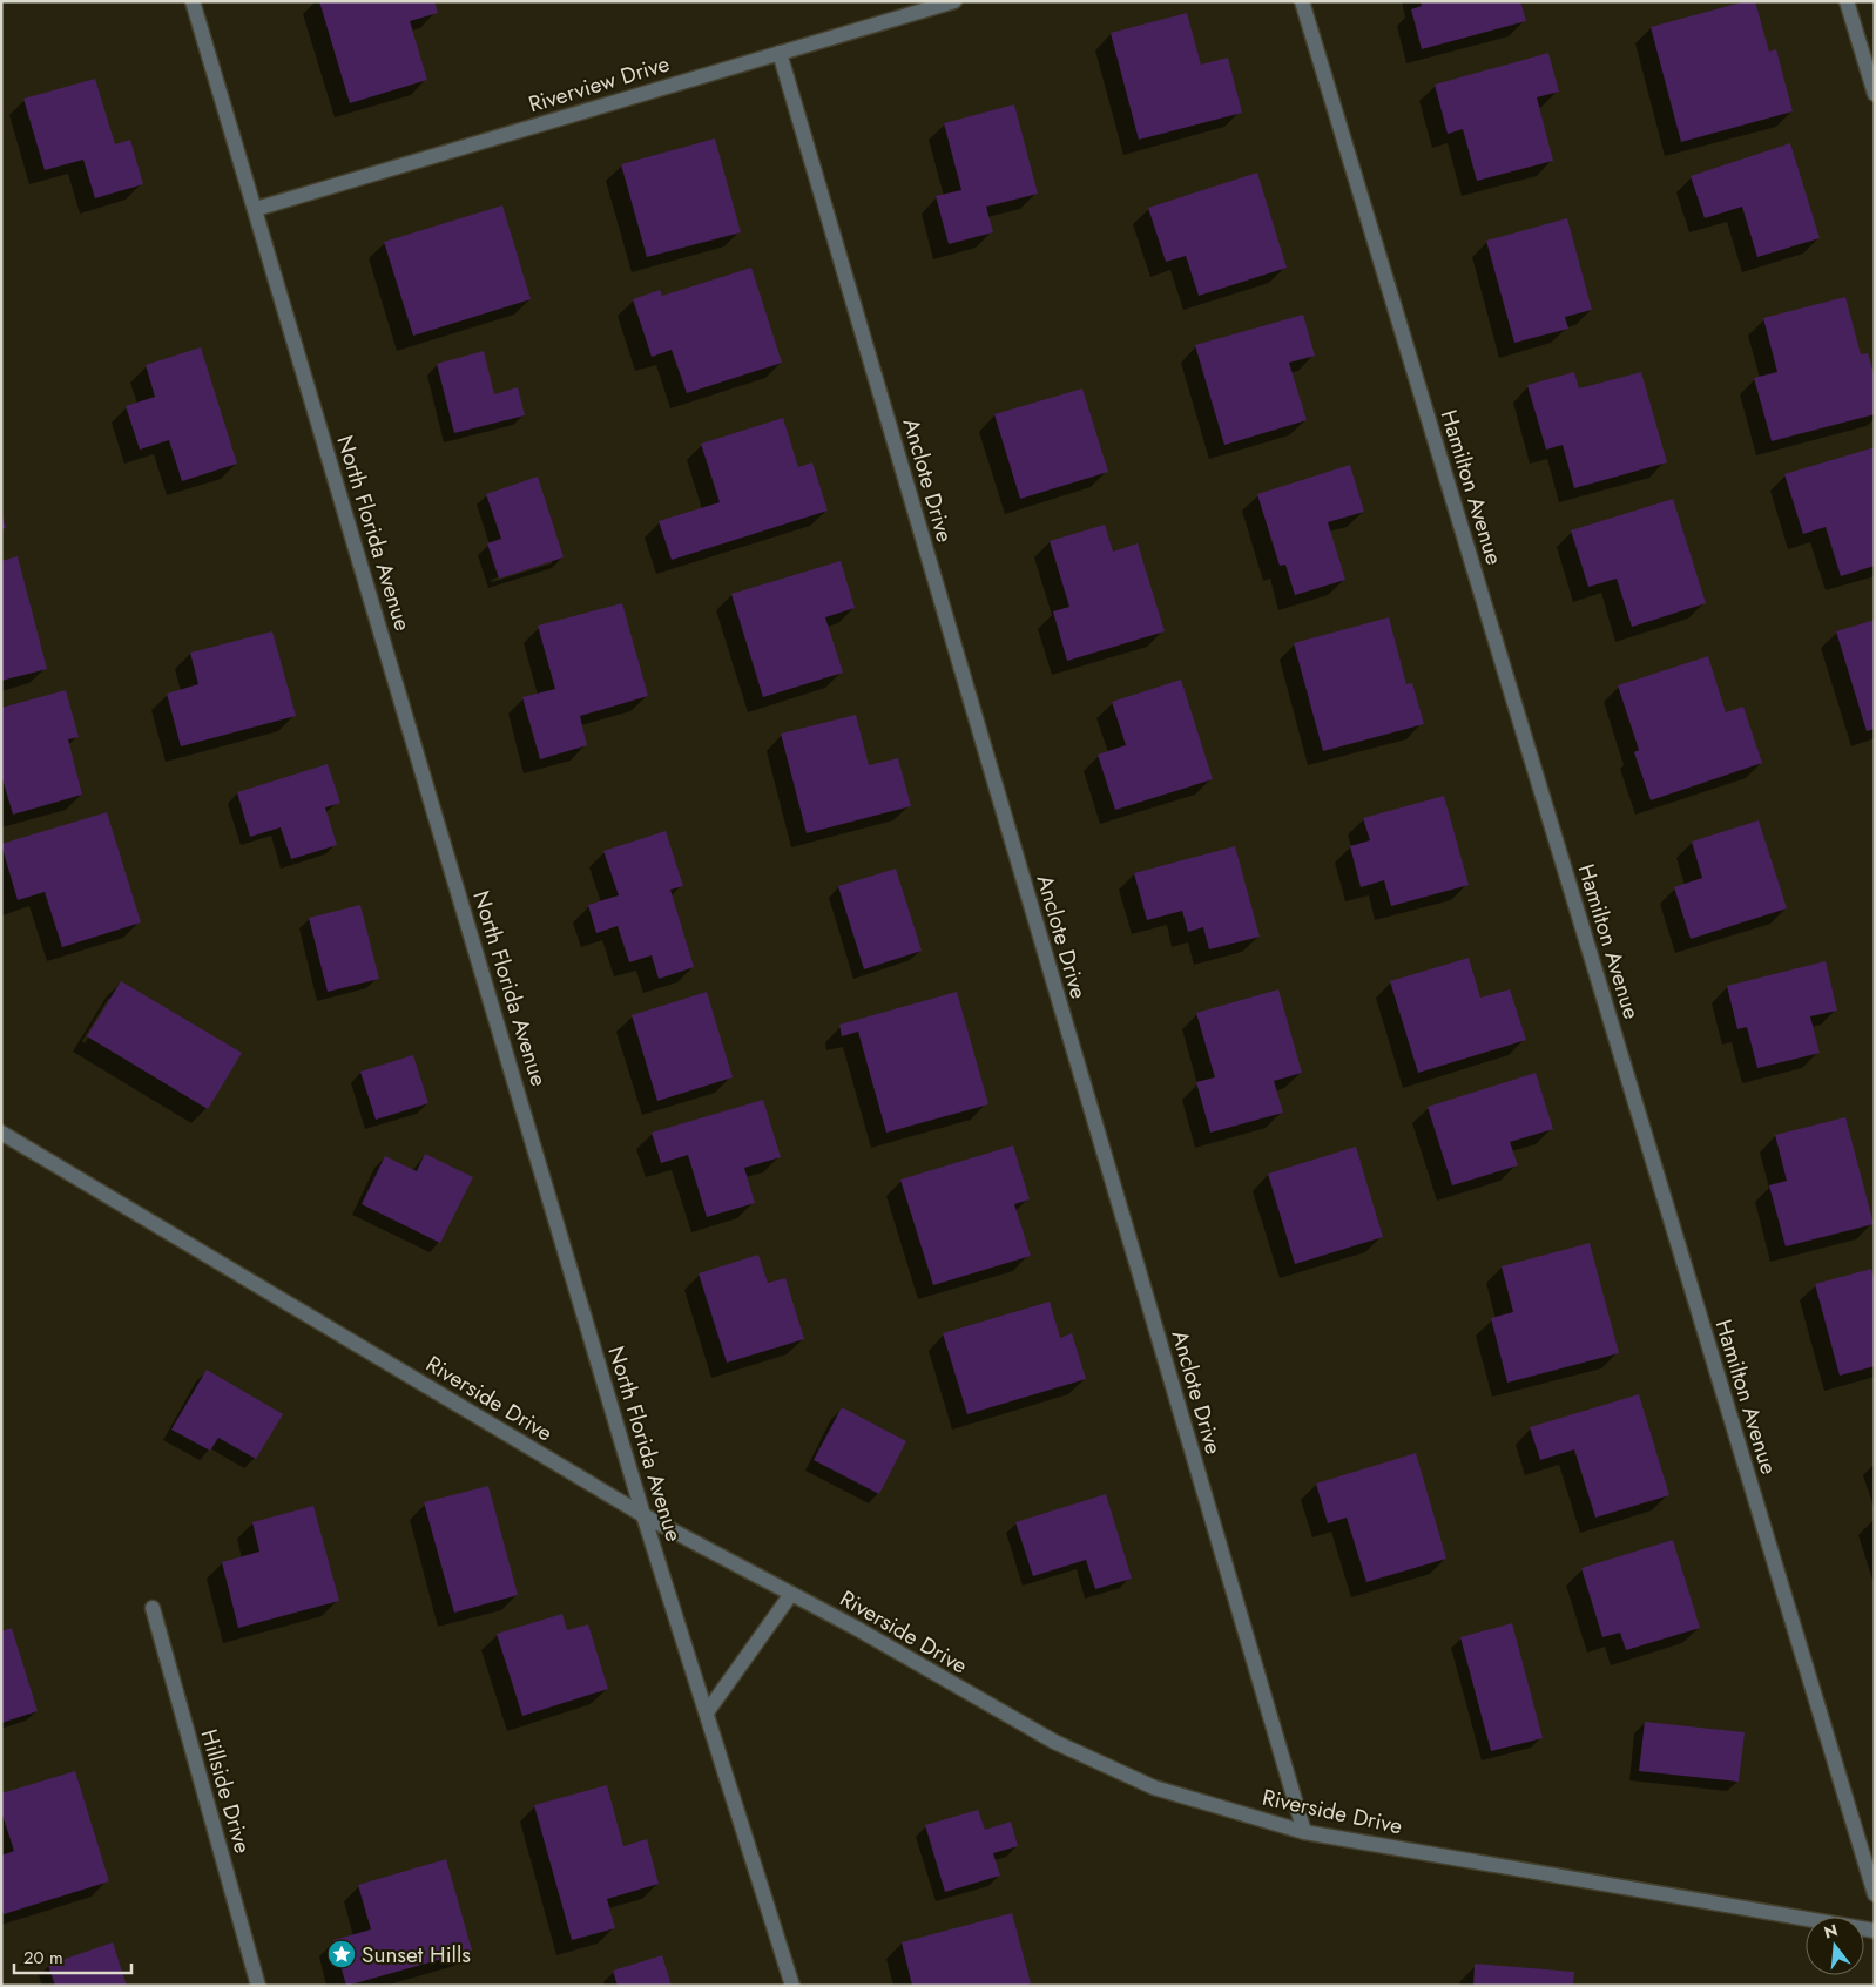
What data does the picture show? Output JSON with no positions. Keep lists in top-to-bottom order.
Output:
{
  "streets": {
    "street": [
      "Riverview Drive",
      "Anclote Drive",
      "Hamilton Avenue",
      "North Florida Avenue",
      "Riverside Drive",
      "Hillside Drive"
    ]
  },
  "crossings": [
    ["Riverview Drive", "Anclote Drive"],
    ["Riverview Drive", "North Florida Avenue"],
    ["Anclote Drive", "Riverside Drive"],
    ["North Florida Avenue", "Riverside Drive"]
  ],
  "places": {
    "place": ["Sunset Hills"]
  },
  "scale_bar": "20 m",
  "north": "top"
}
